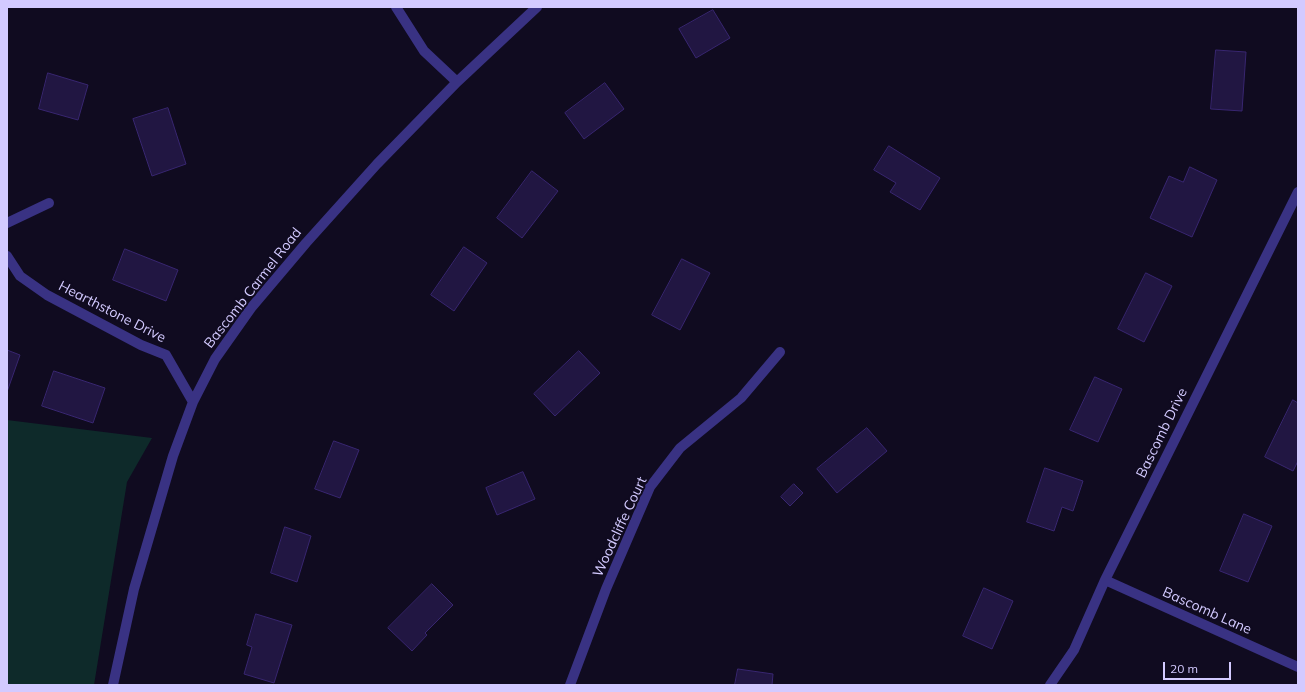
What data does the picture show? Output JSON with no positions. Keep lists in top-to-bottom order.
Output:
{
  "streets": {
    "street": [
      "Bascomb Carmel Road",
      "Hearthstone Drive",
      "Bascomb Drive",
      "Woodcliffe Court",
      "Bascomb Lane"
    ]
  },
  "crossings": [
    ["Bascomb Carmel Road", "Hearthstone Drive"],
    ["Bascomb Drive", "Bascomb Lane"]
  ],
  "scale_bar": "20 m"
}
